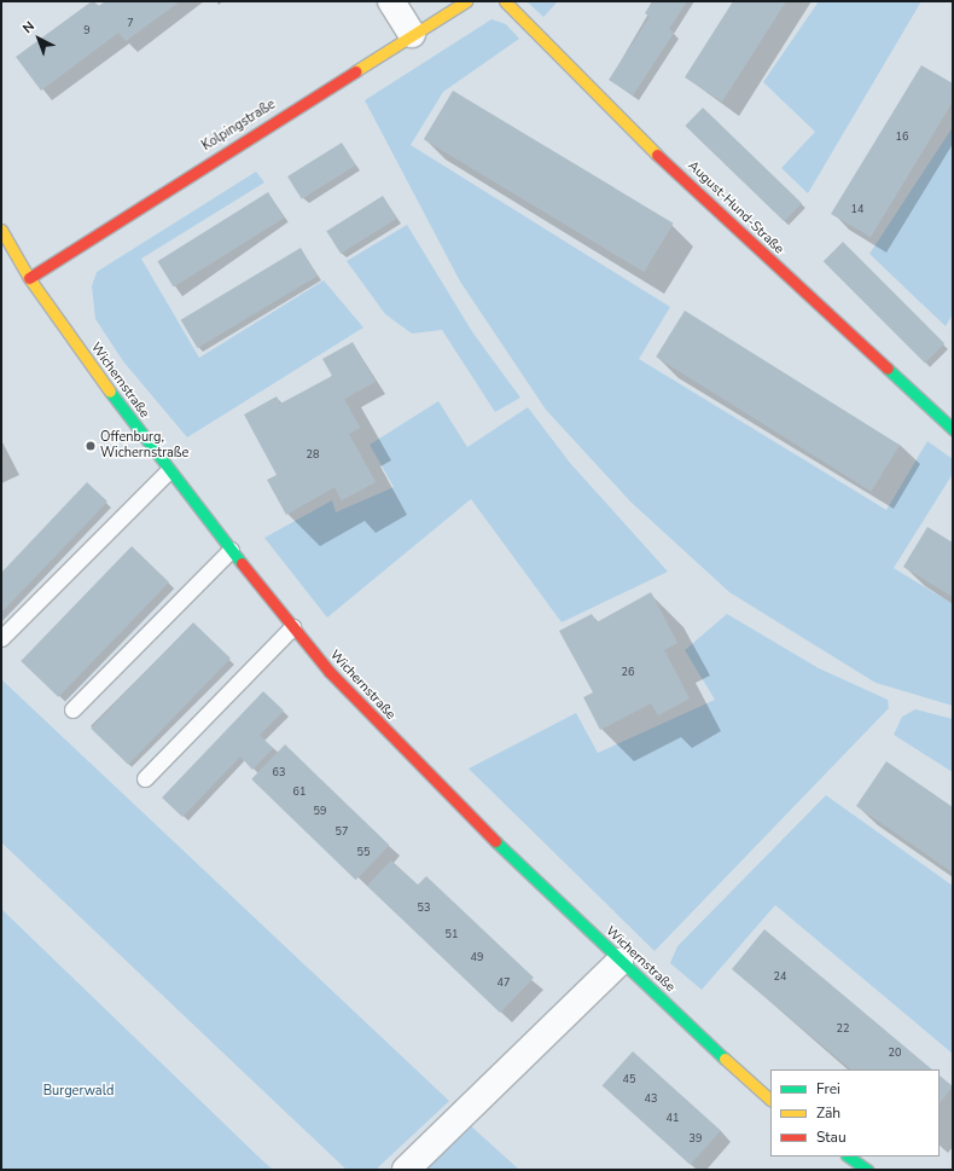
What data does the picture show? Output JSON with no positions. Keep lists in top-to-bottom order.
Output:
{
  "streets": {
    "street": ["Kolpingstraße", "August-Hund-Straße", "Wichernstraße"]
  },
  "crossings": [
    ["Kolpingstraße", "Wichernstraße"]
  ],
  "parks": ["Burgerwald"],
  "places": ["Offenburg, Wichernstraße"],
  "house_numbers": [
    "7",
    "9",
    "16",
    "14",
    "28",
    "26",
    "63",
    "61",
    "59",
    "57",
    "55",
    "53",
    "51",
    "49",
    "24",
    "47",
    "22",
    "20",
    "45",
    "43",
    "41",
    "39"
  ],
  "legend": ["Frei", "Zäh", "Stau"],
  "north": "top left"
}
